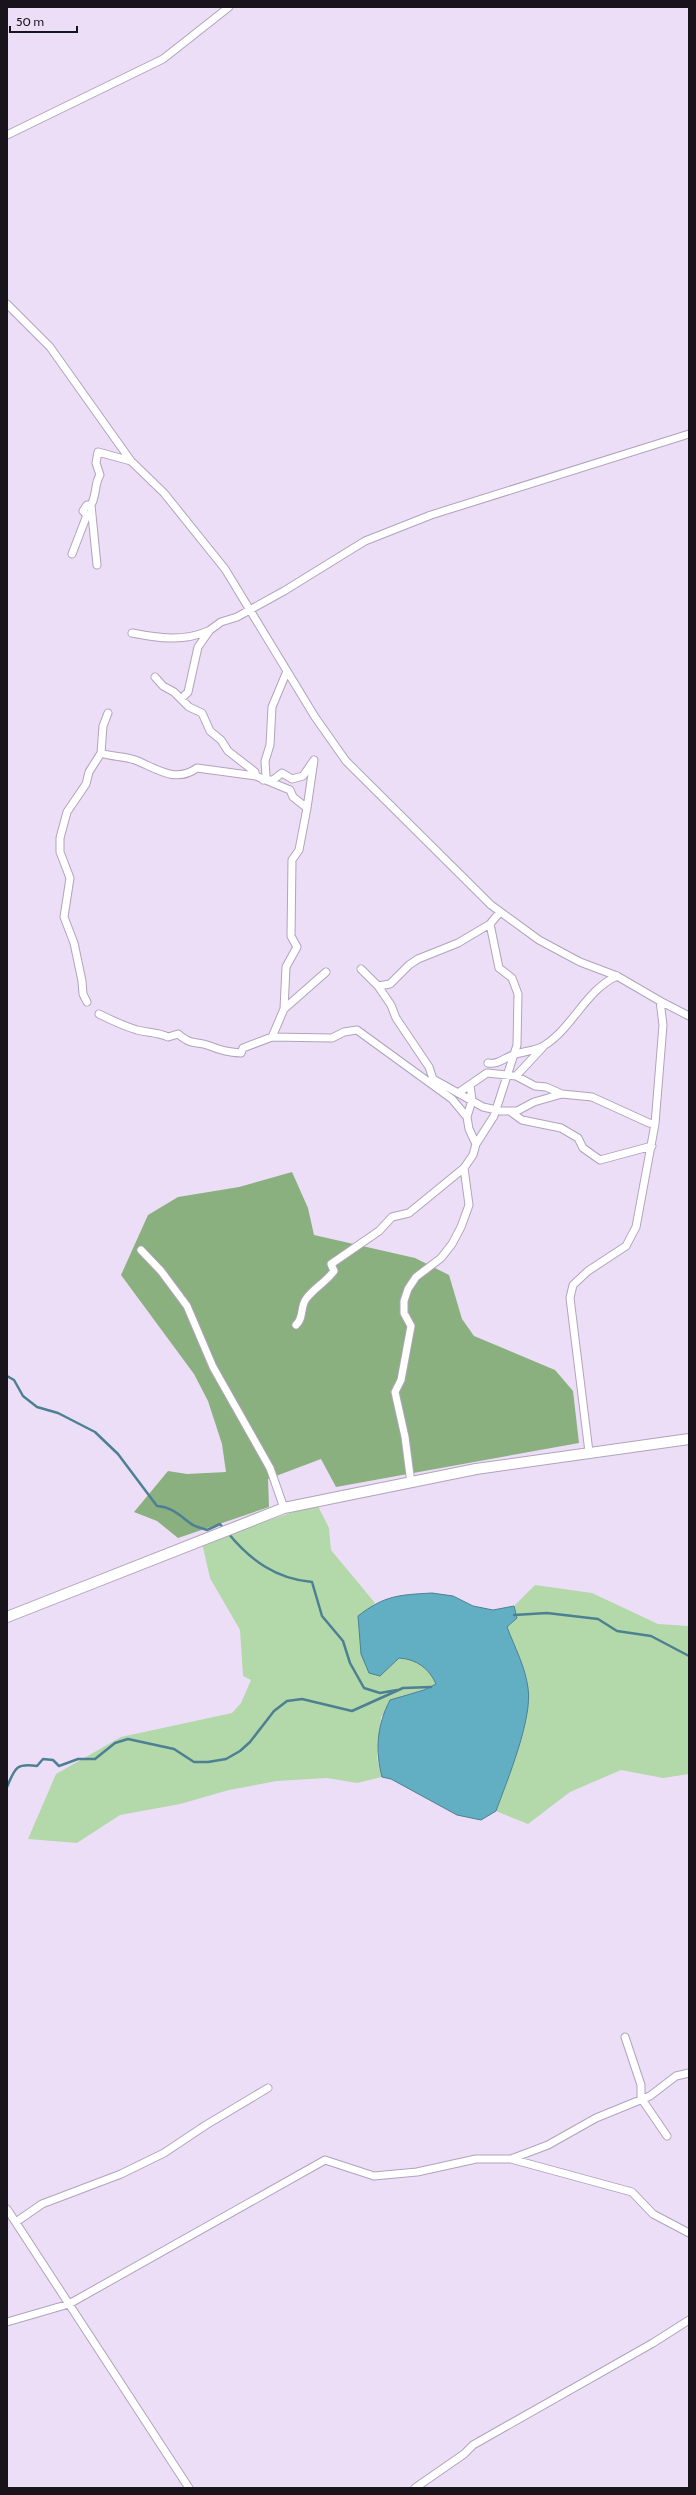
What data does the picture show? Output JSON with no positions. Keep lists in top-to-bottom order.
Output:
{
  "scale_bar": "50 m"
}
